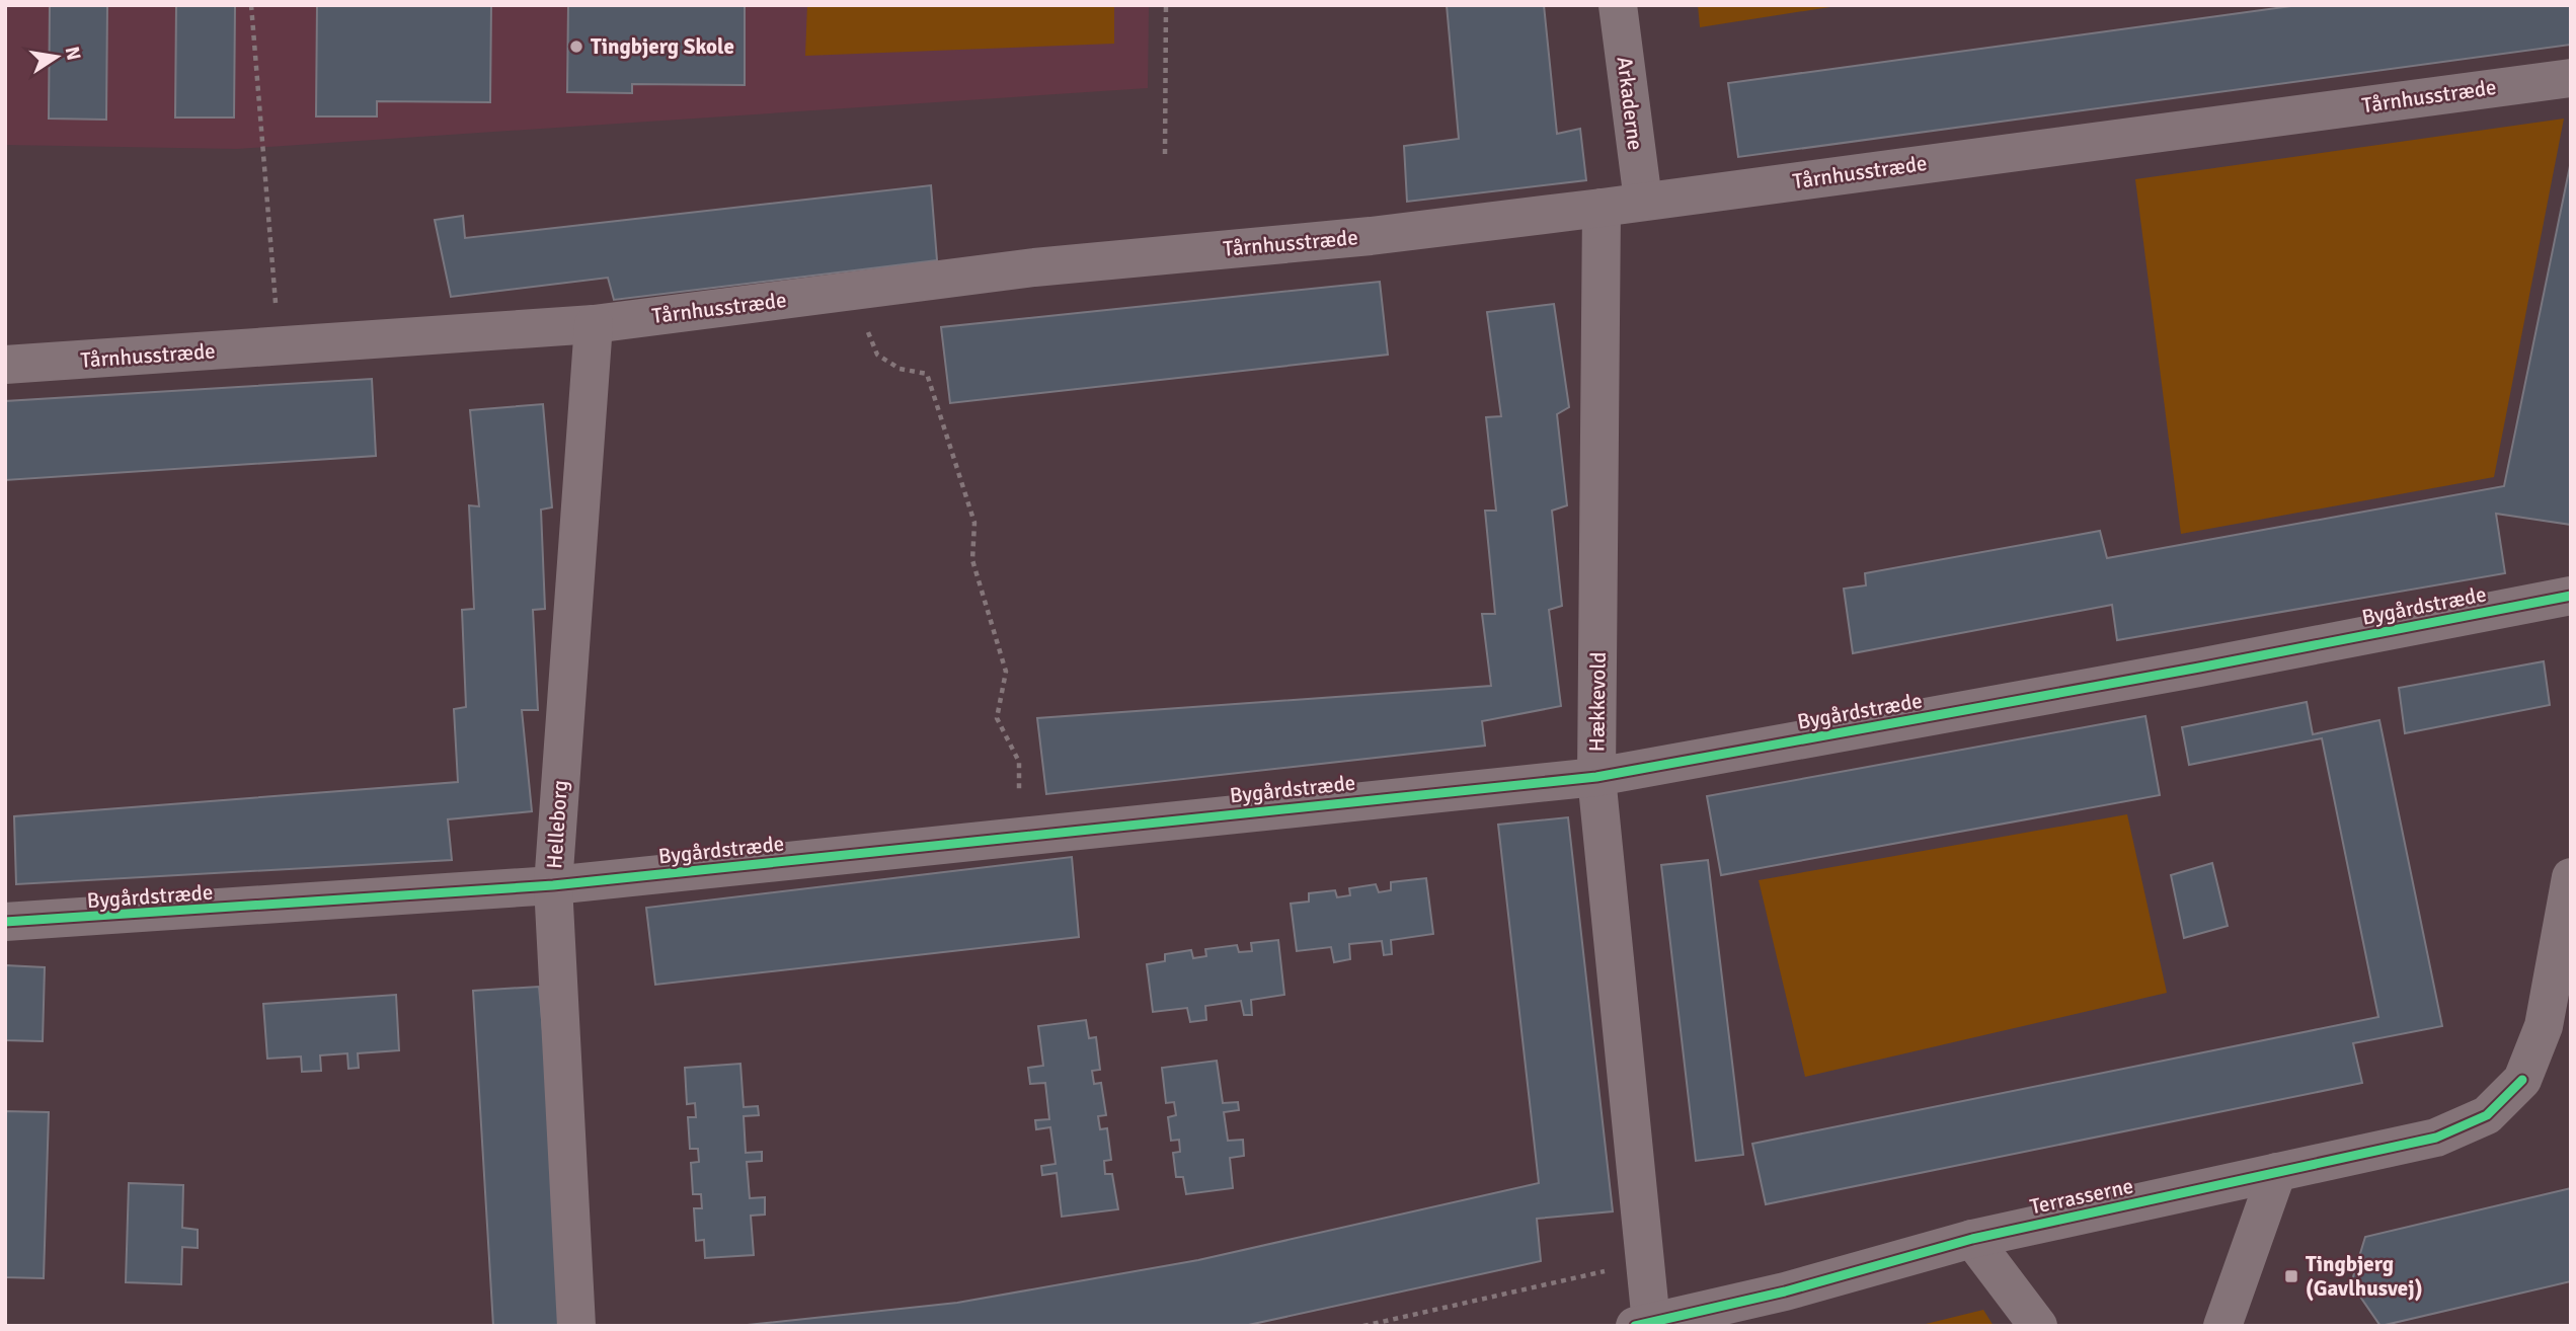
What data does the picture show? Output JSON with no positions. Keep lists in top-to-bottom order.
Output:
{
  "streets": {
    "street": [
      "Tårnhusstræde",
      "Arkaderne",
      "Bygårdstræde",
      "Hækkevold",
      "Helleborg",
      "Terrasserne"
    ]
  },
  "crossings": [
    ["Tårnhusstræde", "Arkaderne"],
    ["Tårnhusstræde", "Hækkevold"],
    ["Tårnhusstræde", "Helleborg"],
    ["Bygårdstræde", "Hækkevold"],
    ["Bygårdstræde", "Helleborg"],
    ["Hækkevold", "Terrasserne"]
  ],
  "places": {
    "other": ["Tingbjerg Skole"],
    "transit": ["Tingbjerg (Gavlhusvej)"]
  },
  "north": "right"
}
